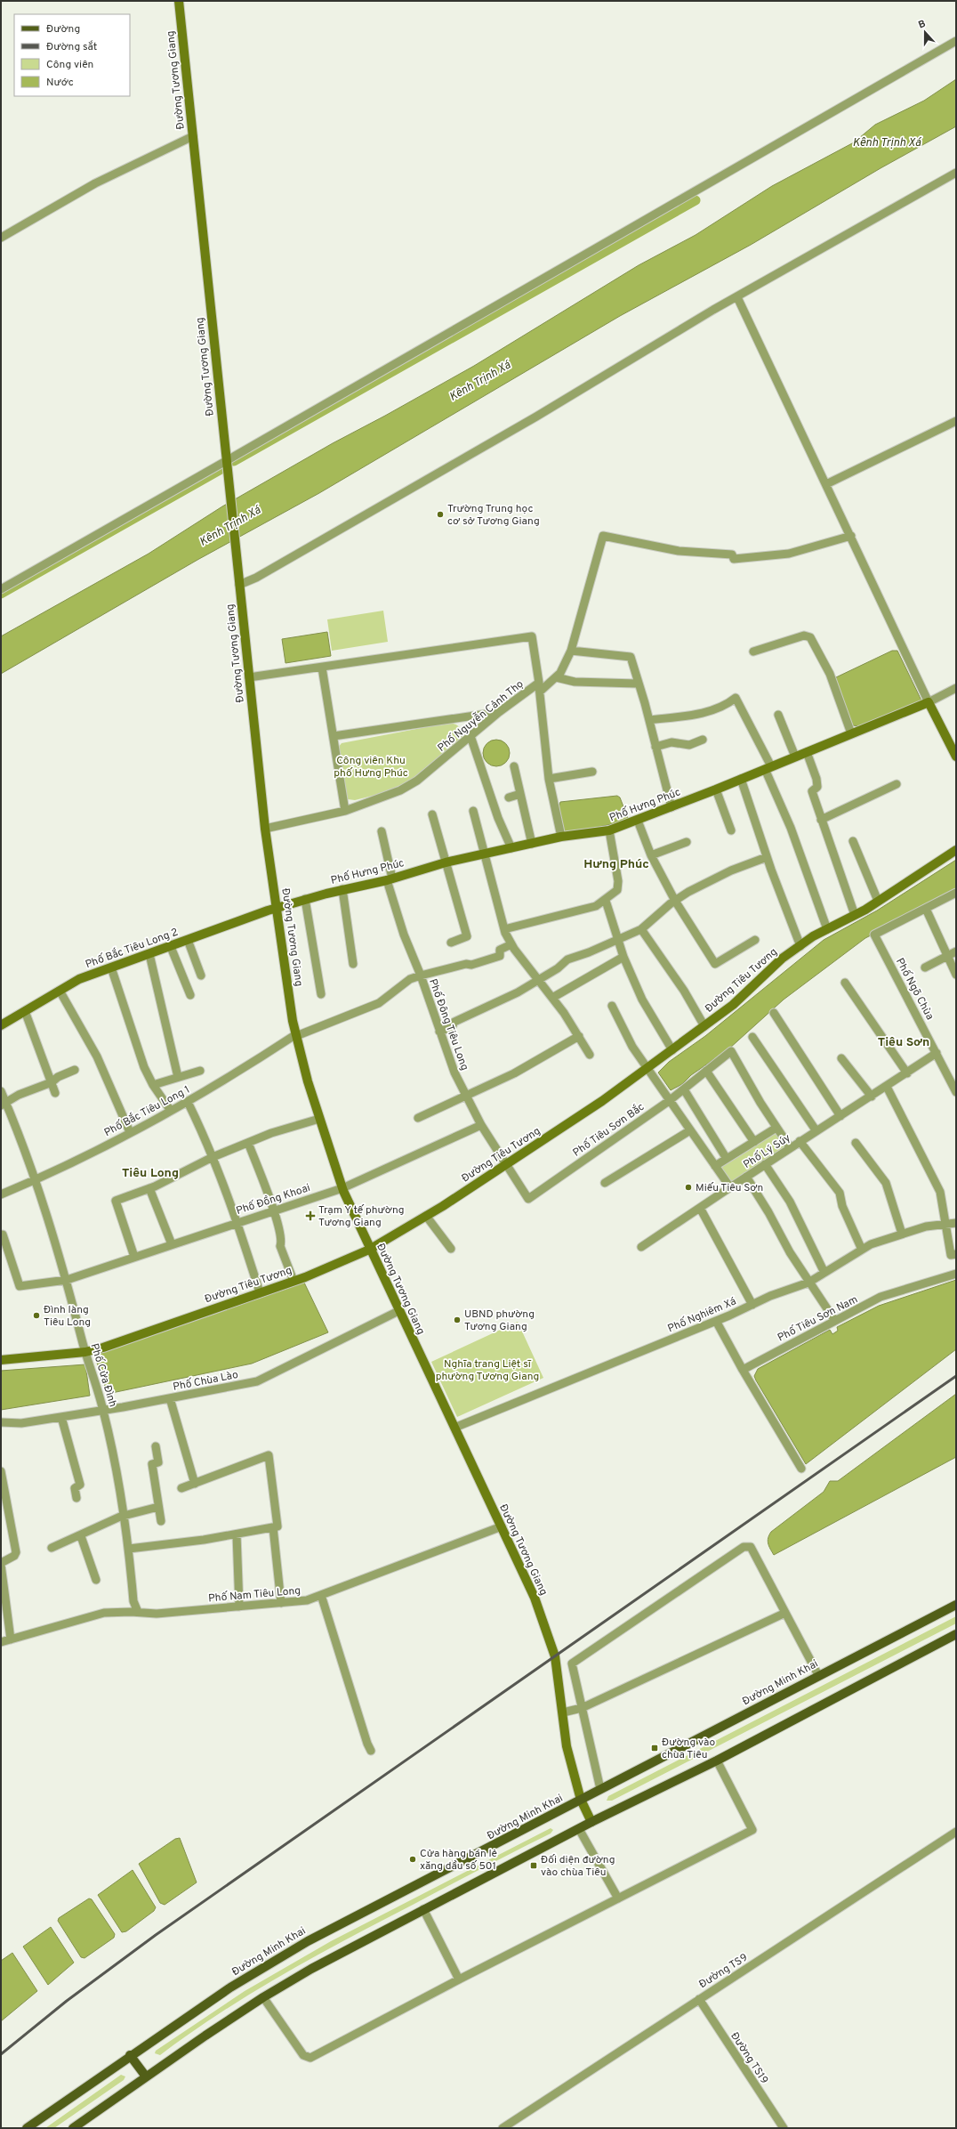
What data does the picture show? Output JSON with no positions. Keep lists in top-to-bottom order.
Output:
{
  "streets": {
    "main road": ["Đường Minh Khai"],
    "street": [
      "Đường Tương Giang",
      "Phố Nguyễn Cảnh Thọ",
      "Phố Hưng Phúc",
      "Phố Bắc Tiêu Long 2",
      "Đường Tiêu Tương",
      "Phố Ngõ Chùa",
      "Phố Đông Tiêu Long",
      "Phố Bắc Tiêu Long 1",
      "Phố Tiêu Sơn Bắc",
      "Phố Lý Súy",
      "Phố Đồng Khoai",
      "Phố Nghiêm Xá",
      "Phố Tiêu Sơn Nam",
      "Phố Cửa Đình",
      "Phố Chùa Lào",
      "Phố Nam Tiêu Long",
      "Đường TS9",
      "Đường TS19"
    ]
  },
  "crossings": [
    ["Đường Tương Giang", "Phố Nguyễn Cảnh Thọ"],
    ["Đường Tương Giang", "Phố Hưng Phúc"],
    ["Đường Tương Giang", "Phố Bắc Tiêu Long 2"],
    ["Đường Tương Giang", "Đường Tiêu Tương"],
    ["Đường Tương Giang", "Phố Đông Tiêu Long"],
    ["Đường Tương Giang", "Phố Bắc Tiêu Long 1"],
    ["Đường Tương Giang", "Phố Đồng Khoai"],
    ["Đường Tương Giang", "Phố Nghiêm Xá"],
    ["Đường Tương Giang", "Phố Chùa Lào"],
    ["Đường Tương Giang", "Phố Nam Tiêu Long"],
    ["Đường Tương Giang", "Đường Minh Khai"],
    ["Phố Hưng Phúc", "Phố Bắc Tiêu Long 2"],
    ["Đường Tiêu Tương", "Phố Đông Tiêu Long"],
    ["Đường Tiêu Tương", "Phố Tiêu Sơn Bắc"],
    ["Đường Tiêu Tương", "Phố Cửa Đình"],
    ["Phố Ngõ Chùa", "Phố Lý Súy"],
    ["Phố Đông Tiêu Long", "Phố Bắc Tiêu Long 1"],
    ["Phố Đông Tiêu Long", "Phố Tiêu Sơn Bắc"],
    ["Phố Đông Tiêu Long", "Phố Đồng Khoai"],
    ["Phố Bắc Tiêu Long 1", "Phố Cửa Đình"],
    ["Phố Đồng Khoai", "Phố Cửa Đình"],
    ["Phố Cửa Đình", "Phố Chùa Lào"],
    ["Phố Cửa Đình", "Phố Nam Tiêu Long"],
    ["Đường TS9", "Đường TS19"]
  ],
  "districts": ["Hưng Phúc", "Tiêu Sơn", "Tiêu Long"],
  "water": ["Kênh Trịnh Xá"],
  "parks": ["Công viên Khu phố Hưng Phúc", "Nghĩa trang Liệt sĩ phường Tương Giang"],
  "places": {
    "other": [
      "Trường Trung học cơ sở Tương Giang",
      "Miếu Tiêu Sơn",
      "Đình làng Tiêu Long",
      "UBND phường Tương Giang",
      "Cửa hàng bán lẻ xăng dầu số 501"
    ],
    "health": ["Trạm Y tế phường Tương Giang"],
    "transit": ["Đường vào chùa Tiêu", "Đối diện đường vào chùa Tiêu"]
  },
  "legend": [
    "Đường",
    "Đường sắt",
    "Công viên",
    "Nước"
  ],
  "north": "top"
}
